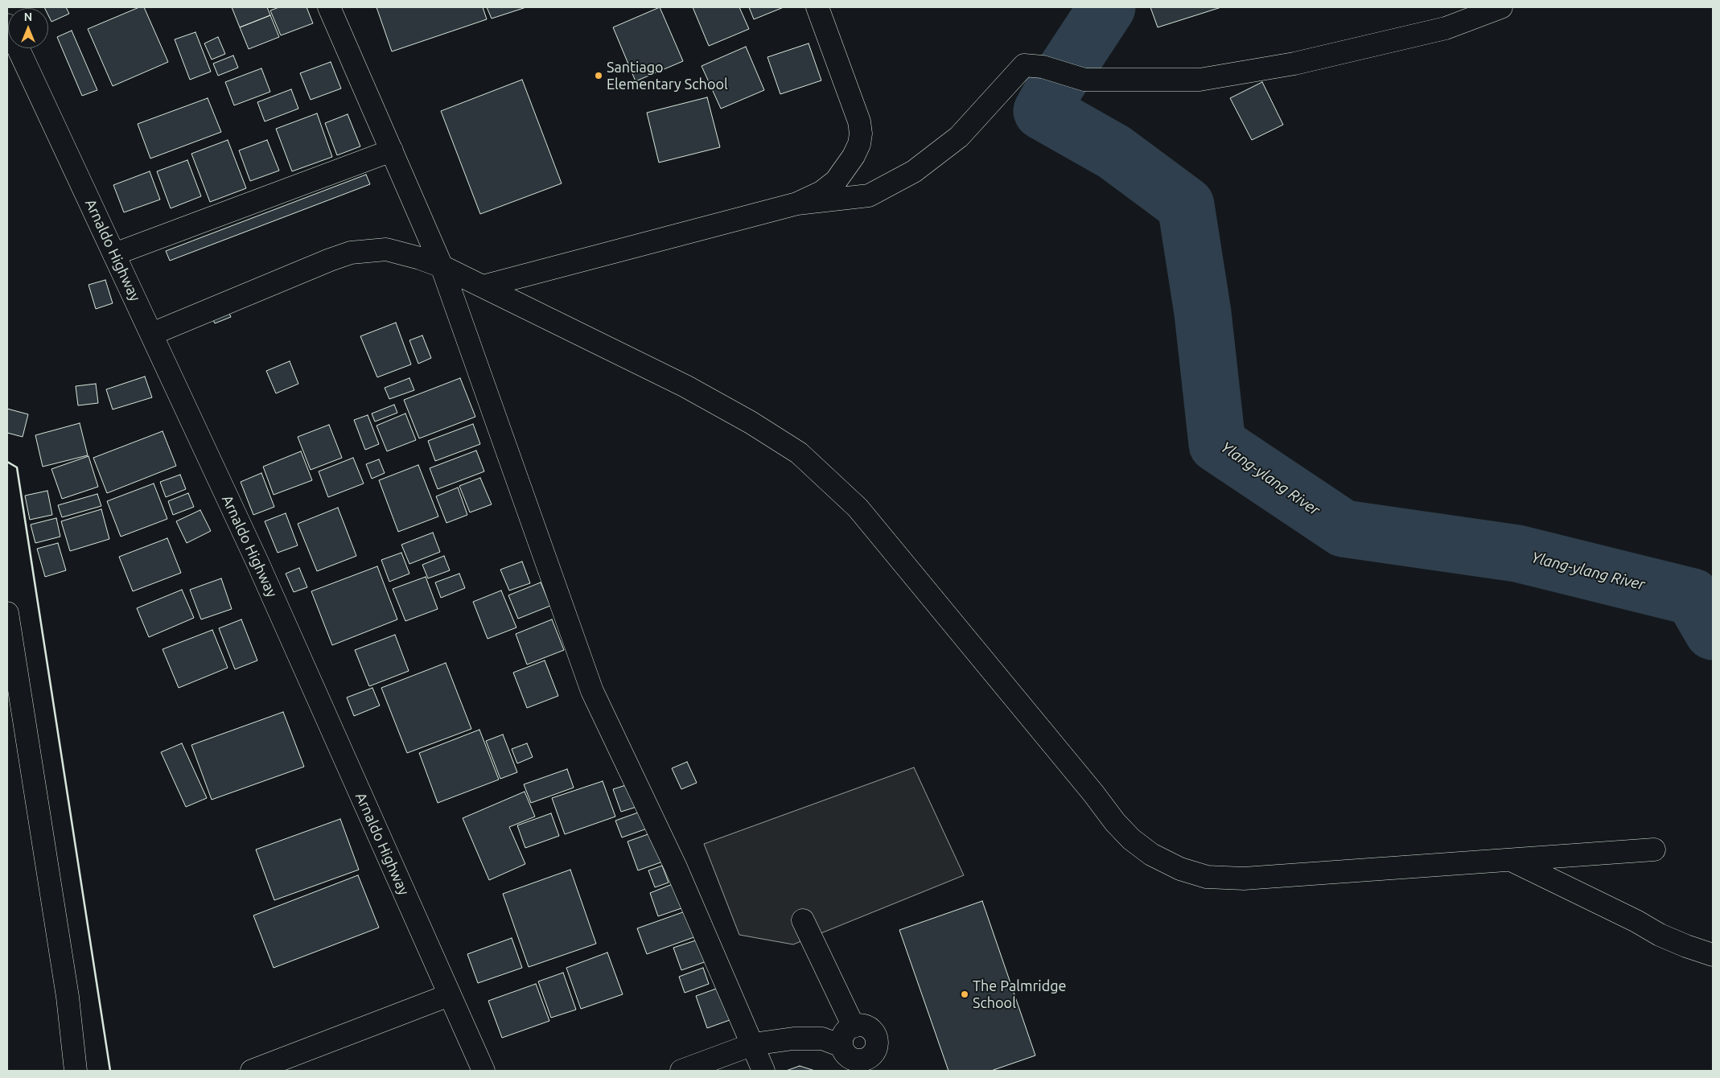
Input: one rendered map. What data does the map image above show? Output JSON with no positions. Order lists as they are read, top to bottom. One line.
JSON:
{"streets":{"street":["Arnaldo Highway"]},"water":["Ylang-ylang River"],"places":["Santiago Elementary School","The Palmridge School"],"north":"top"}
